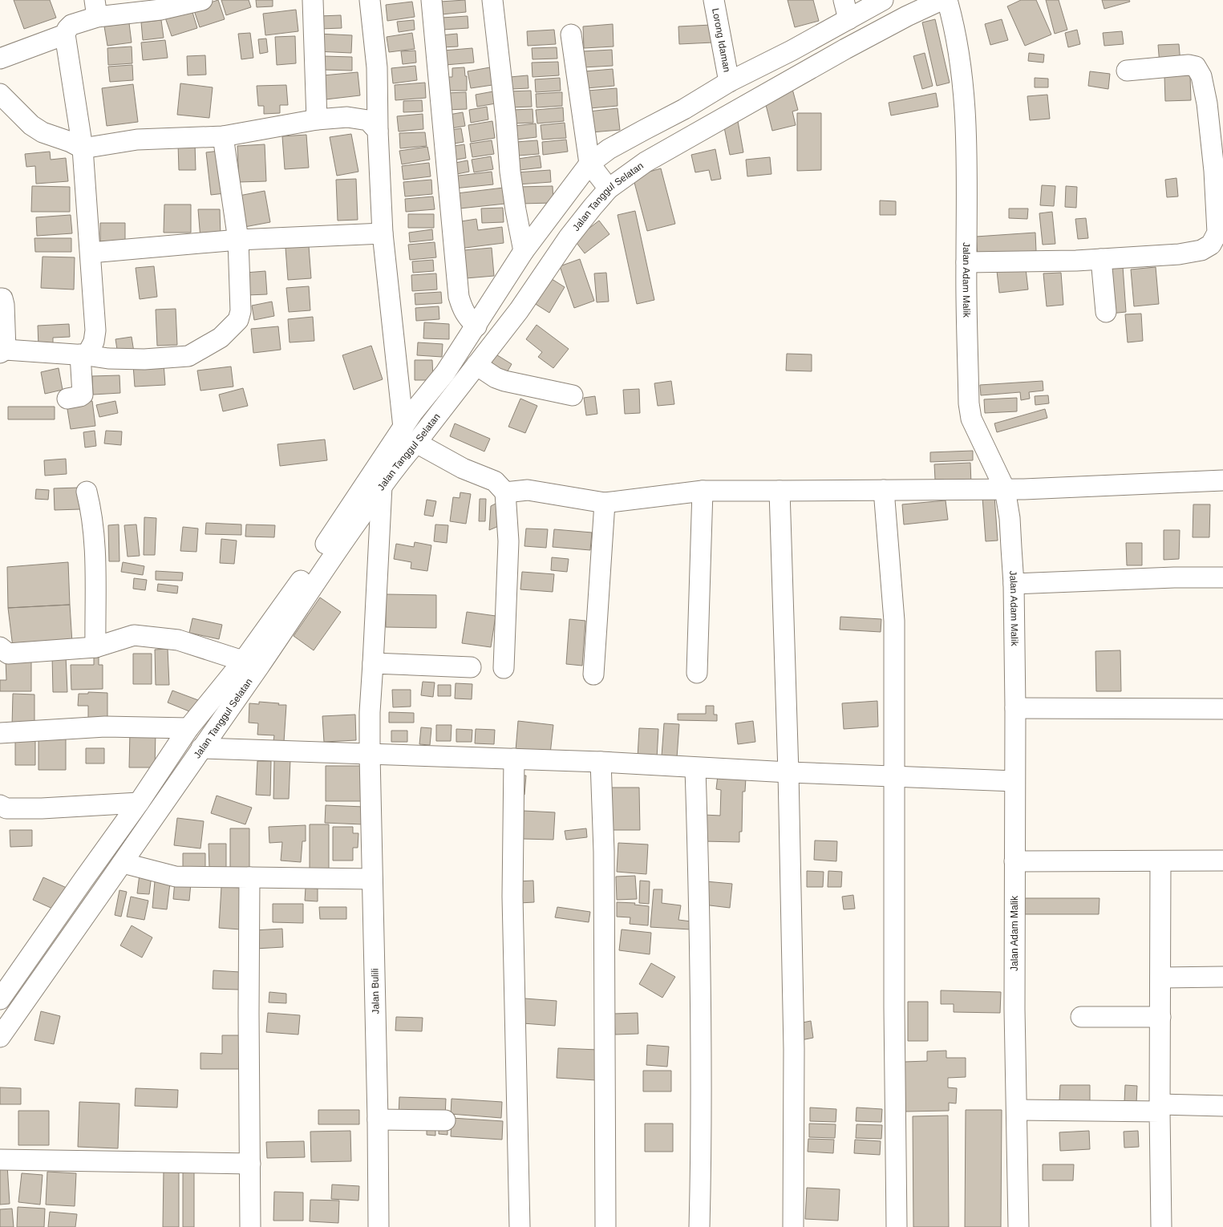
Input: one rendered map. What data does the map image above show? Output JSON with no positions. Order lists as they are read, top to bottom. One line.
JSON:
{"streets":{"street":["Lorong Idaman","Jalan Tanggul Selatan","Jalan Adam Malik","Jalan Bulili"]},"crossings":[["Lorong Idaman","Jalan Tanggul Selatan"],["Jalan Tanggul Selatan","Jalan Bulili"]]}
